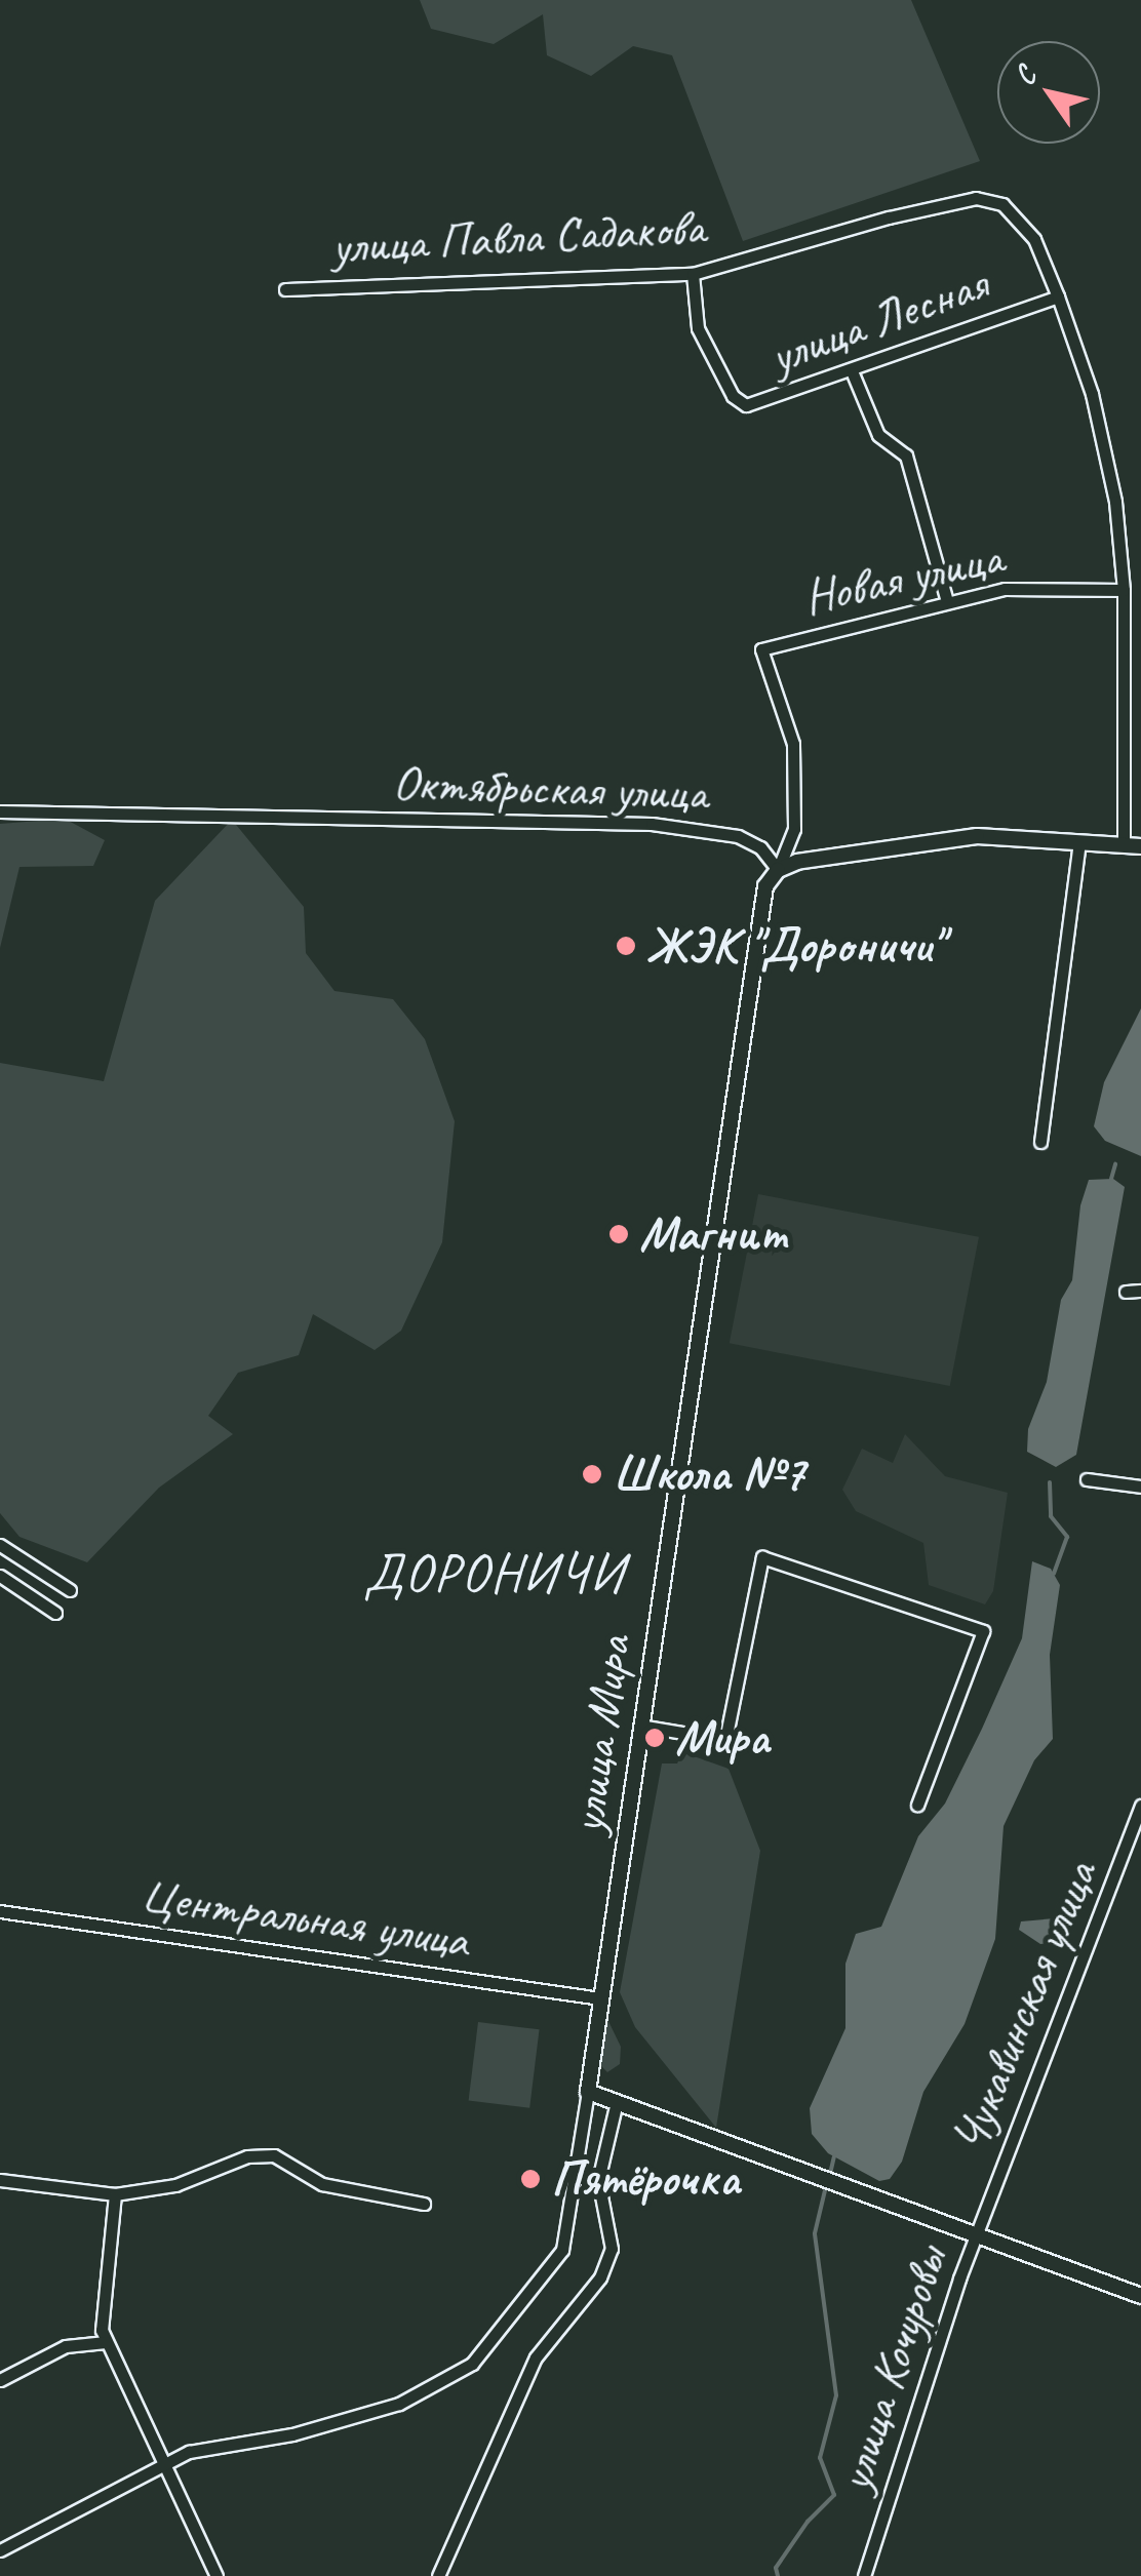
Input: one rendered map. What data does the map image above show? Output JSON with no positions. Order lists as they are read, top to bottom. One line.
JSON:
{"streets":{"street":["улица Павла Садакова","улица Лесная","Новая улица","Октябрьская улица","улица Мира","Центральная улица","Чукавинская улица","улица Кочуровы"]},"crossings":[["улица Павла Садакова","улица Лесная"],["улица Павла Садакова","Новая улица"],["Новая улица","Октябрьская улица"],["Новая улица","улица Мира"],["Октябрьская улица","улица Мира"],["улица Мира","Центральная улица"],["Чукавинская улица","улица Кочуровы"]],"districts":["ДОРОНИЧИ"],"places":["ЖЭК \"Дороничи\"","Магнит","Школа №7","Мира","Пятёрочка"],"north":"top left"}
